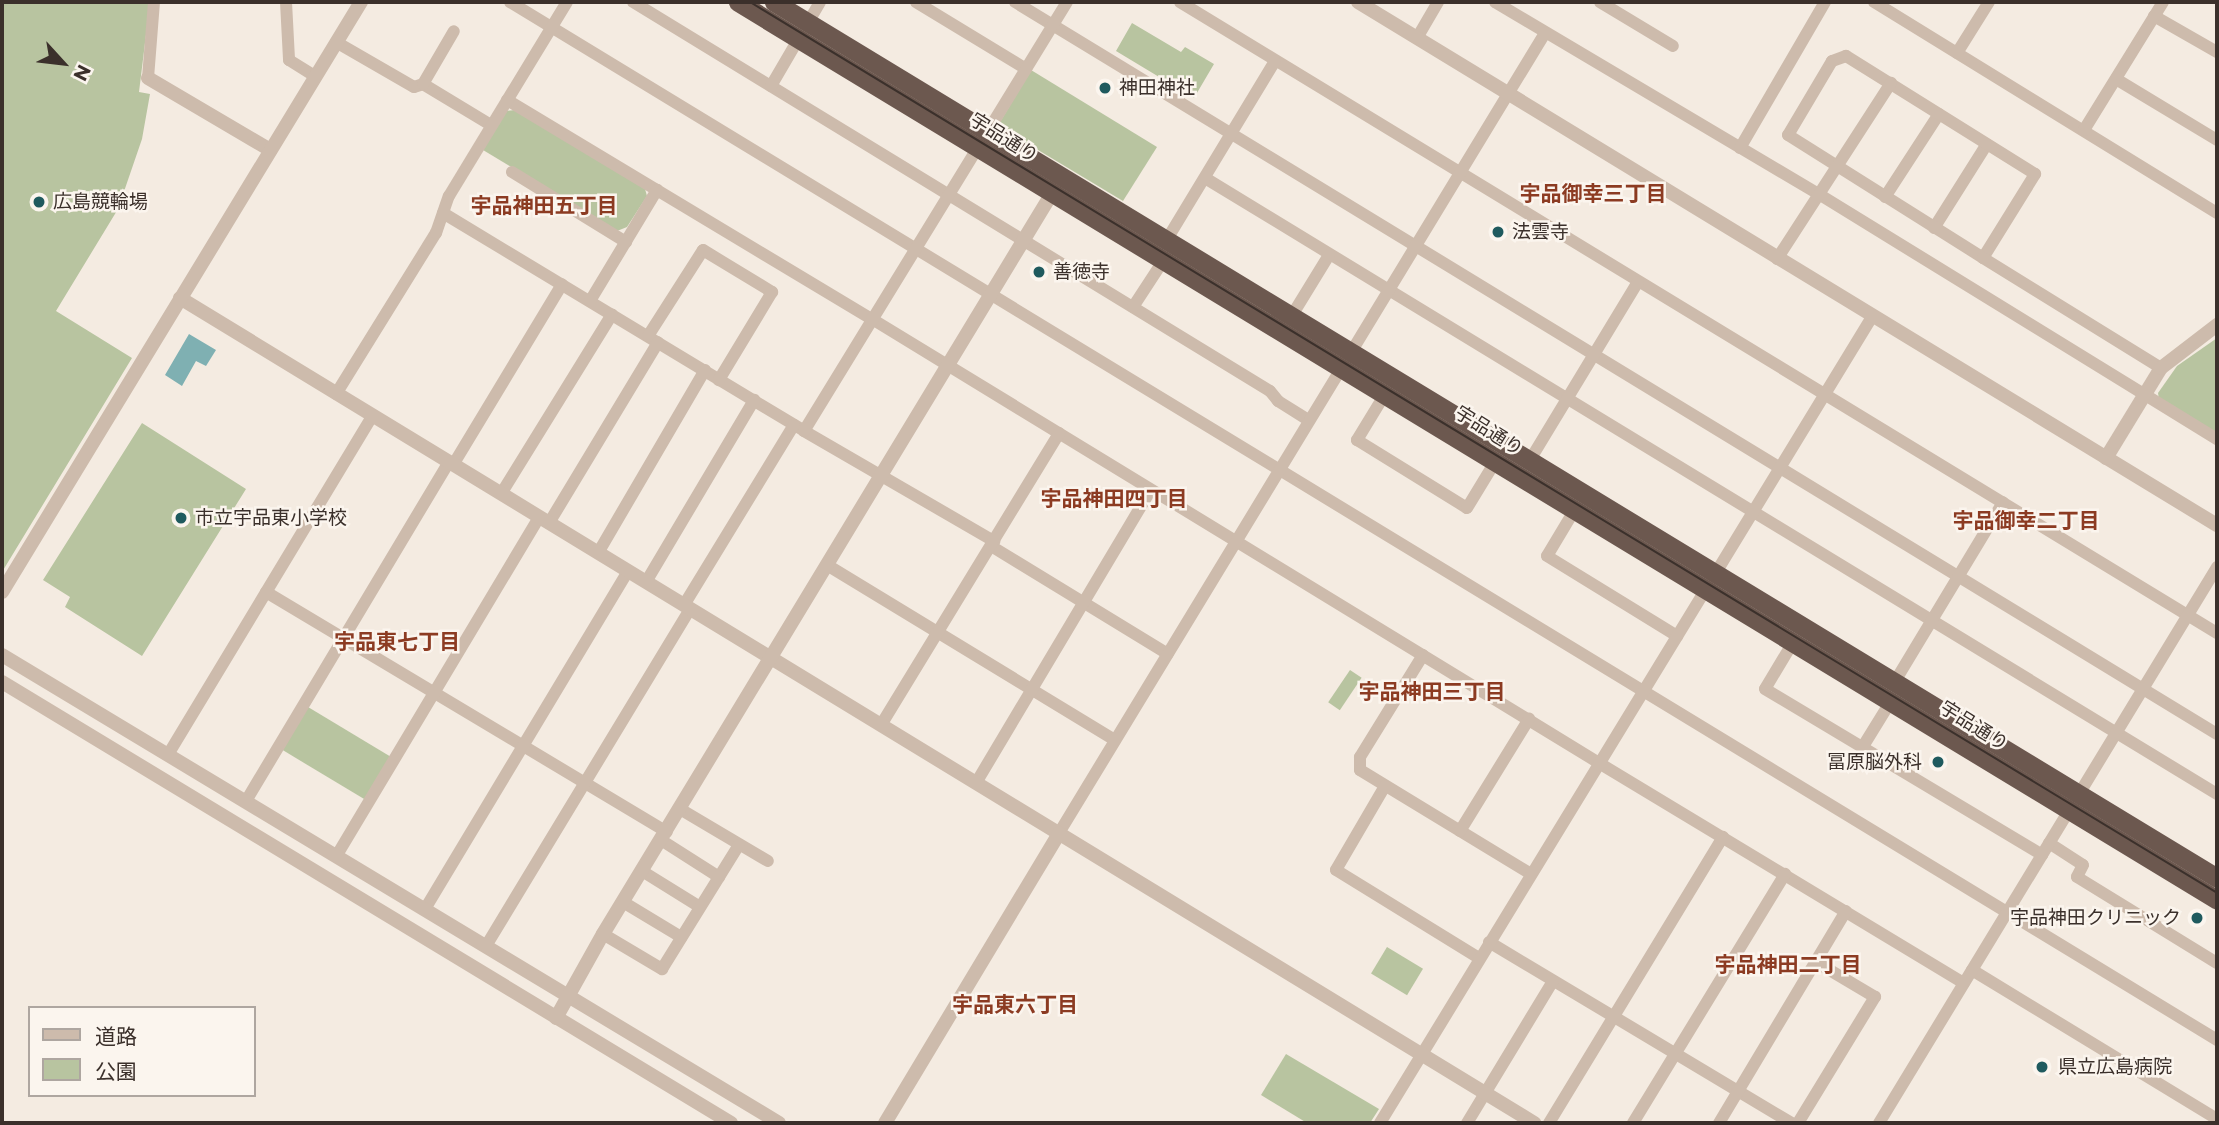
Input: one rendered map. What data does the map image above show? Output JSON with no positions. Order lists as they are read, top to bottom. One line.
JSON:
{"streets":{"highway":["宇品通り"]},"districts":["宇品御幸三丁目","宇品神田五丁目","宇品神田四丁目","宇品御幸二丁目","宇品東七丁目","宇品神田三丁目","宇品神田二丁目","宇品東六丁目"],"places":["神田神社","広島競輪場","法雲寺","善徳寺","市立宇品東小学校","冨原脳外科","宇品神田クリニック","県立広島病院"],"legend":["道路","公園"],"north":"bottom right"}
